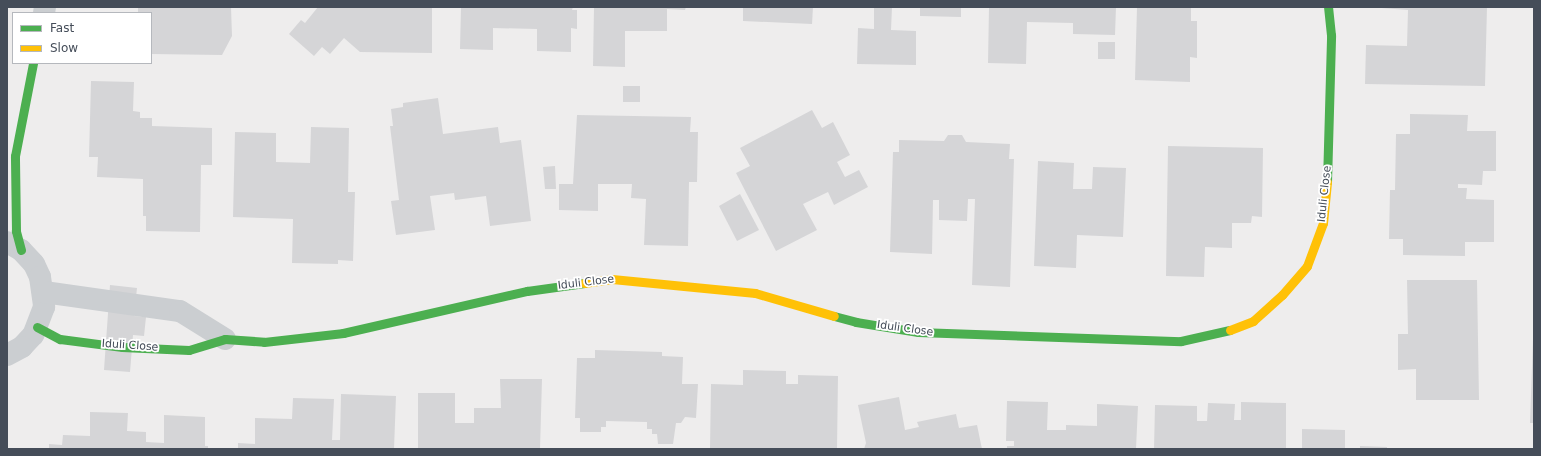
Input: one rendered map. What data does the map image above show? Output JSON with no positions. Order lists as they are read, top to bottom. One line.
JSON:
{"streets":{"street":["Iduli Close"]},"legend":["Fast","Slow"]}
